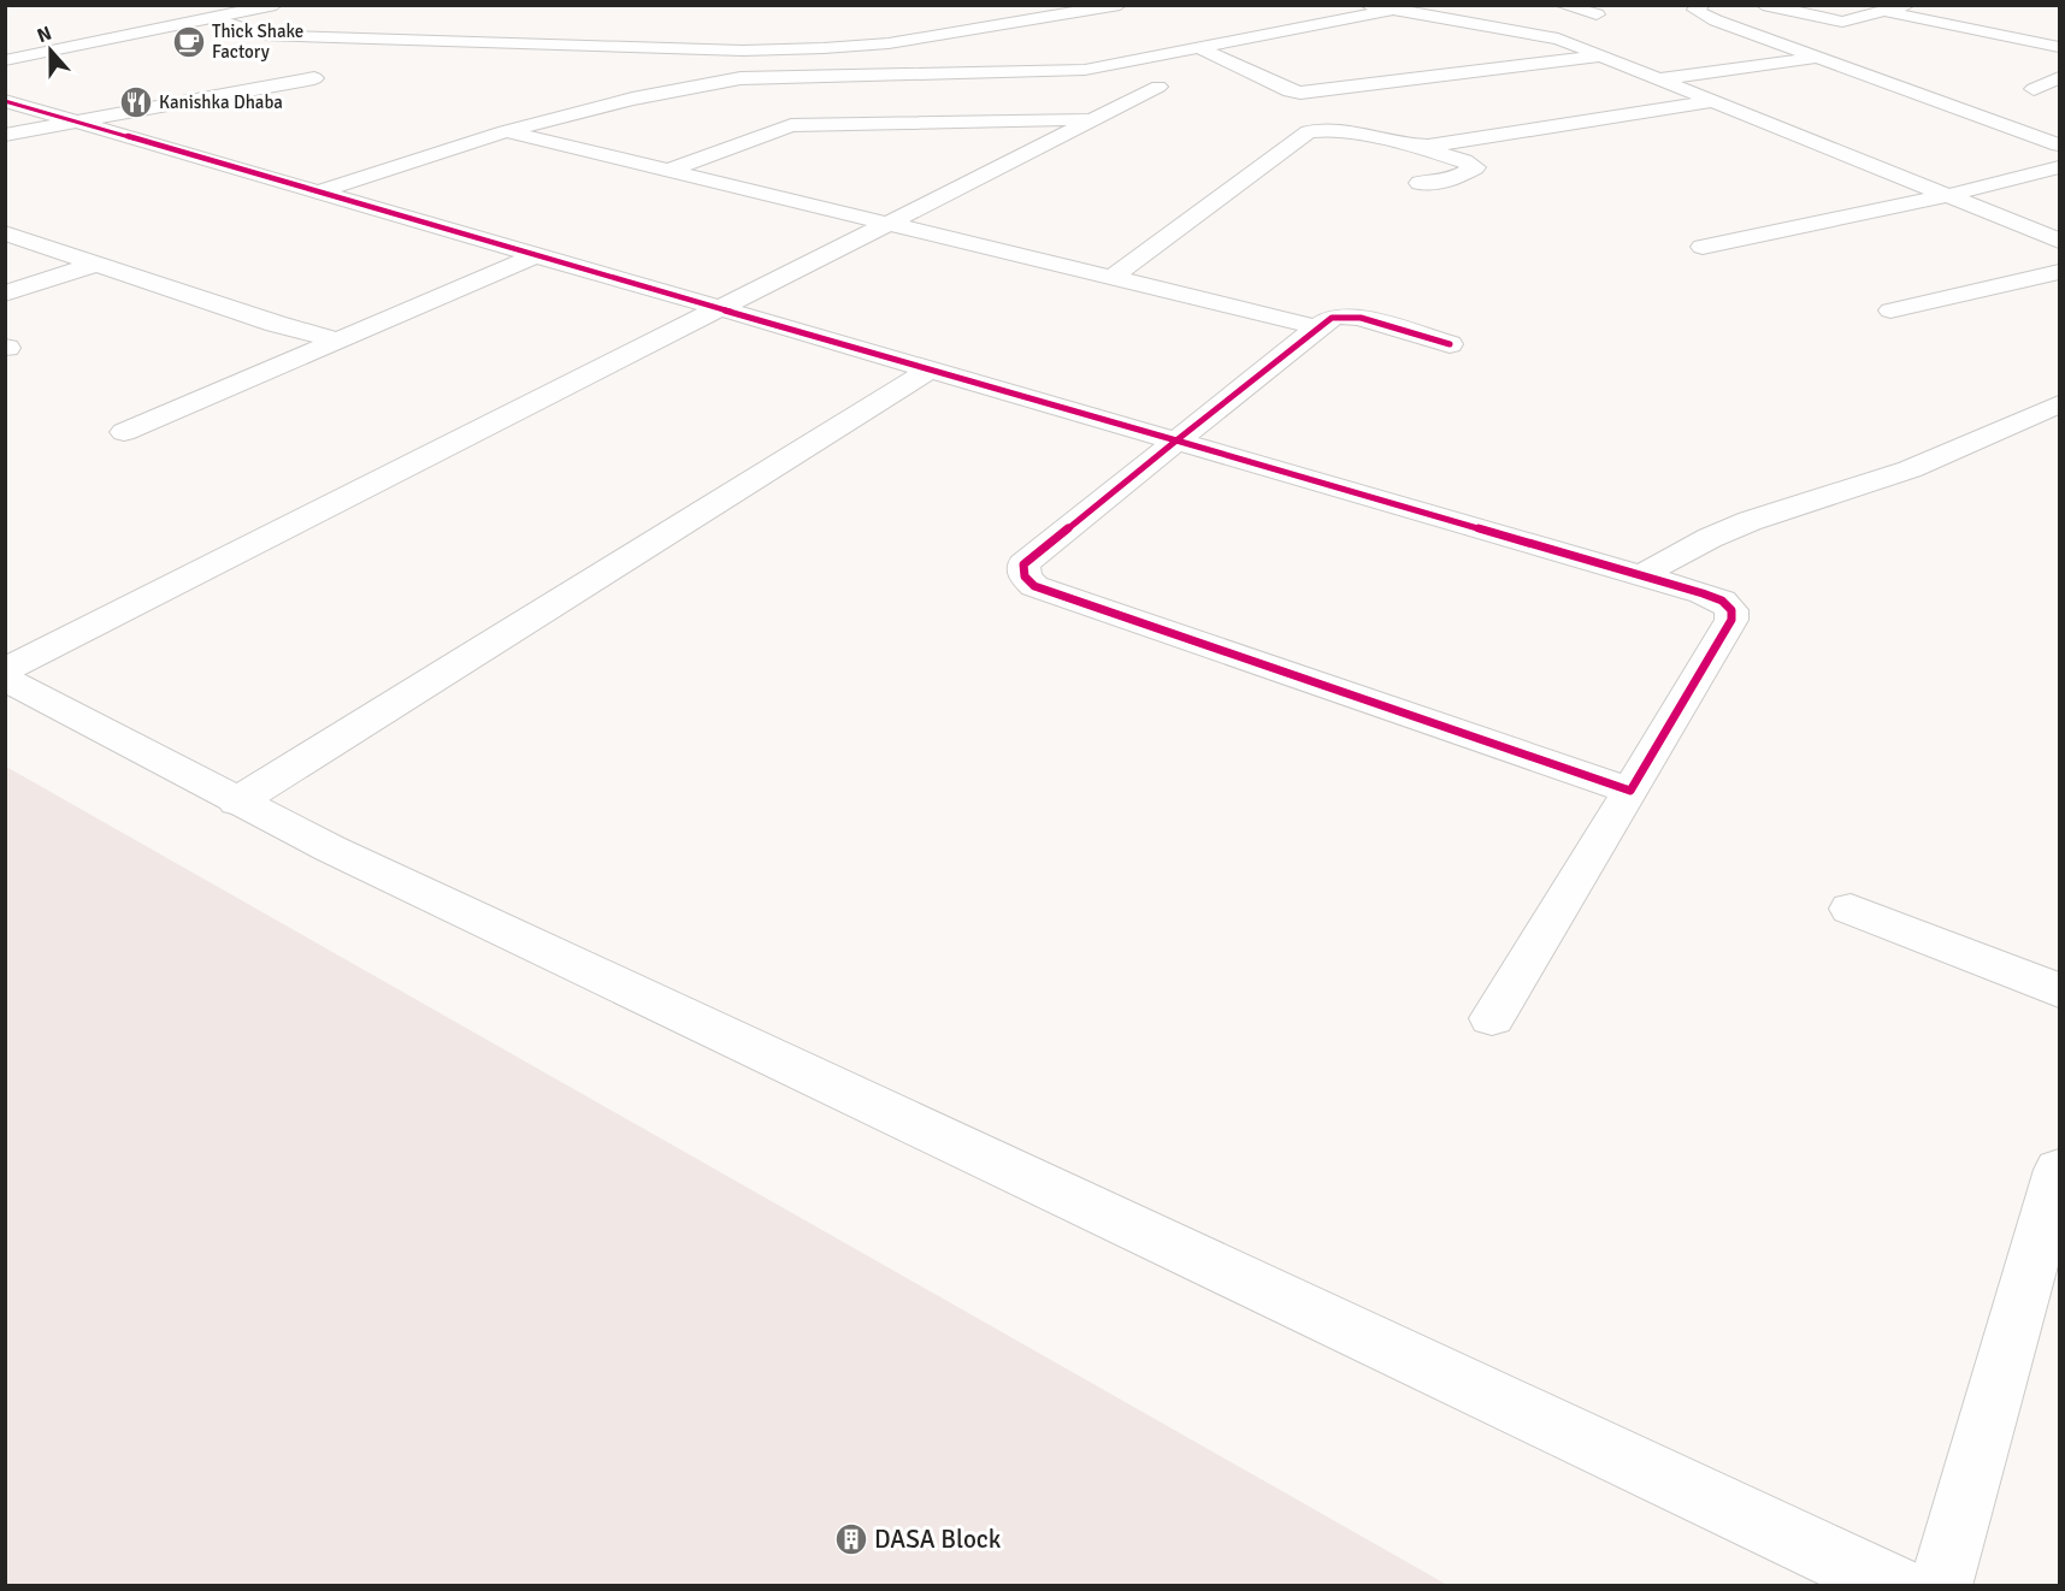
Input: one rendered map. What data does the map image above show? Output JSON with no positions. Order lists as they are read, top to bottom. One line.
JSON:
{"places":{"cafe":["Thick Shake Factory"],"restaurant":["Kanishka Dhaba"],"building":["DASA Block"]},"north":"top"}
